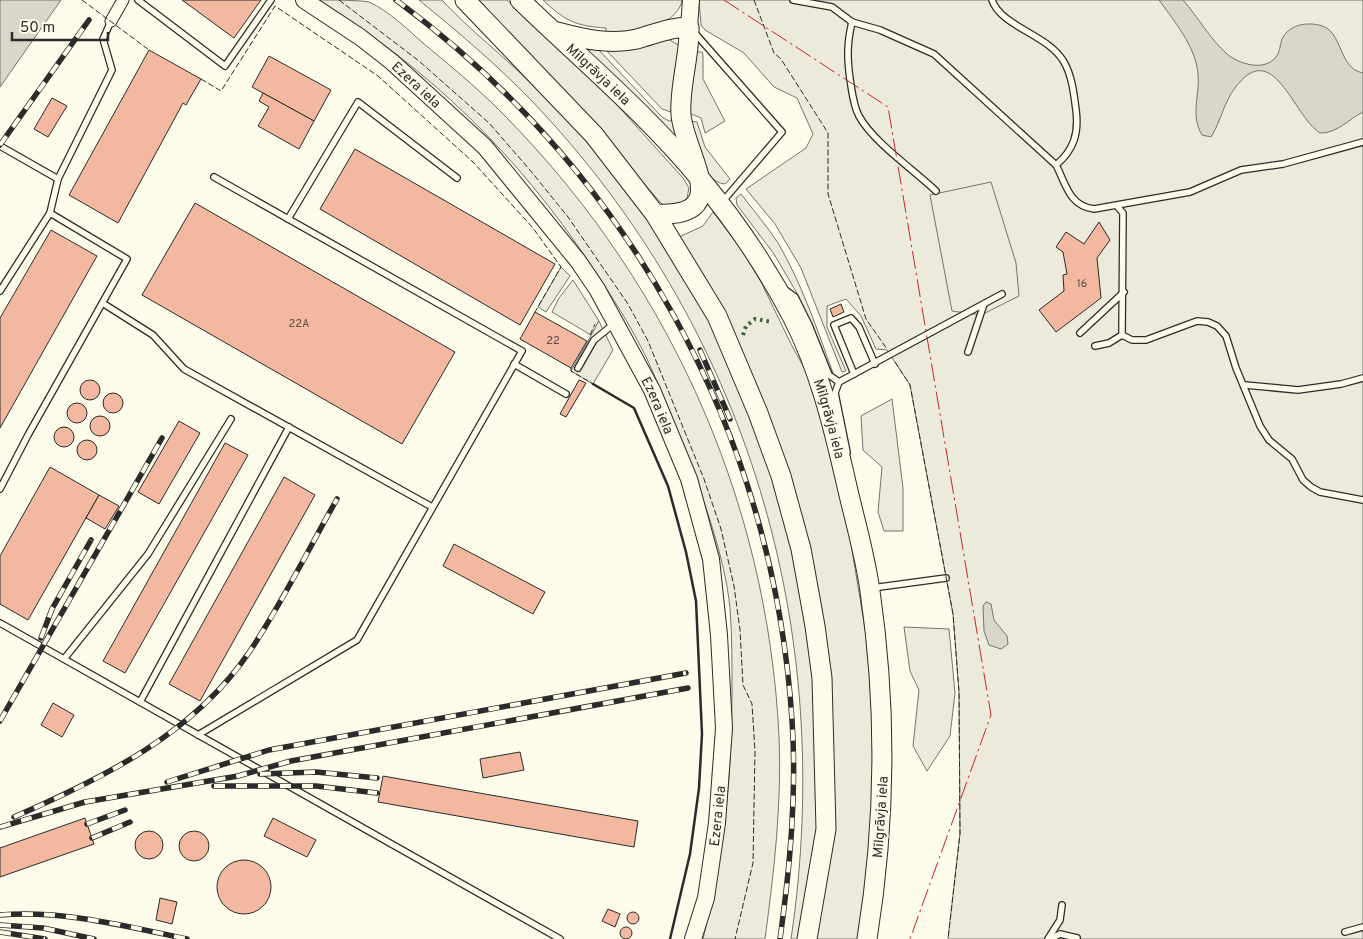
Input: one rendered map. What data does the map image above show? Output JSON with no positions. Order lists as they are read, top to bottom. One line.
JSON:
{"streets":{"main road":["Mīlgrāvja iela"],"street":["Ezera iela"]},"house_numbers":["16","22A","22"],"scale_bar":"50 m"}
